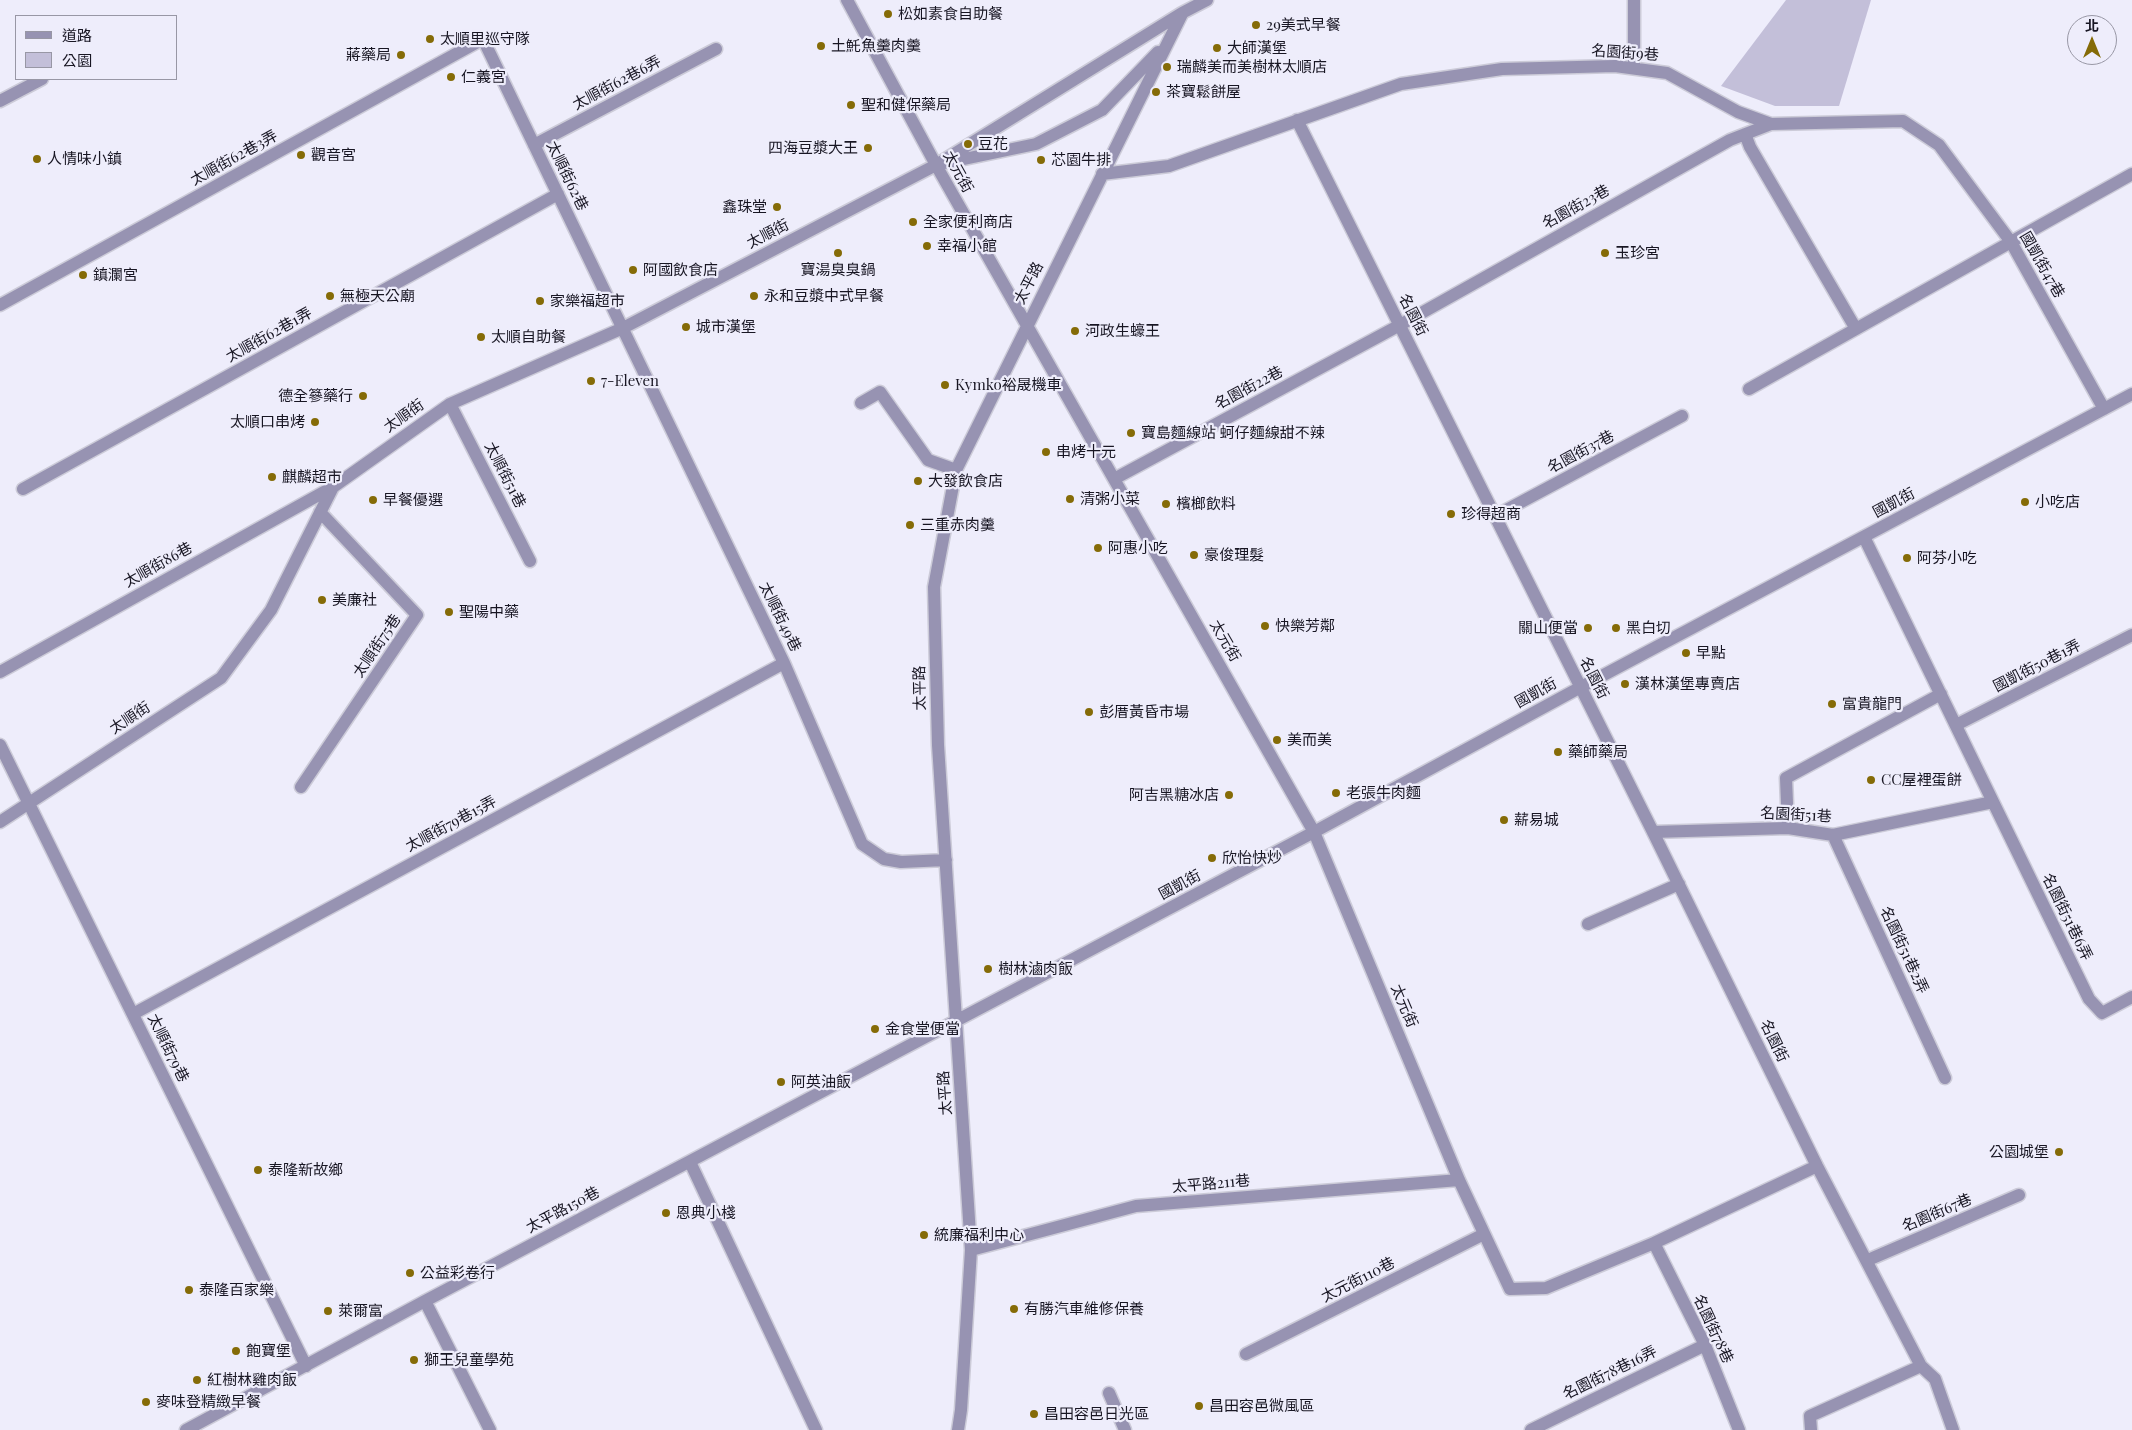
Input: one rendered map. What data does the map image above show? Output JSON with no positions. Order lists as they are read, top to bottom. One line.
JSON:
{"streets":{"street":["名園街9巷","太順街62巷6弄","太順街62巷3弄","太元街","太順街62巷","名園街23巷","太順街","國凱街47巷","太平路","名園街","太順街62巷1弄","名園街22巷","名園街37巷","太順街51巷","國凱街","太順街86巷","太順街49巷","太順街75巷","國凱街50巷1弄","名園街51巷","太順街79巷15弄","名園街51巷6弄","名園街51巷2弄","太順街79巷","太平路211巷","太平路150巷","名園街67巷","太元街110巷","名園街78巷","名園街78巷16弄"]},"crossings":[["名園街9巷","名園街23巷"],["名園街9巷","國凱街47巷"],["名園街9巷","名園街"],["太順街62巷6弄","太順街62巷"],["太順街62巷3弄","太順街62巷"],["太元街","太順街"],["太元街","太平路"],["太元街","名園街22巷"],["太元街","國凱街"],["太元街","太平路211巷"],["太元街","太元街110巷"],["太元街","名園街78巷"],["太順街62巷","太順街"],["太順街62巷","太順街62巷1弄"],["太順街62巷","太順街49巷"],["名園街23巷","名園街"],["名園街23巷","名園街22巷"],["太順街","太順街51巷"],["太順街","太順街86巷"],["太順街","太順街49巷"],["太順街","太順街75巷"],["太順街","太順街79巷"],["國凱街47巷","國凱街"],["太平路","國凱街"],["太平路","太順街49巷"],["太平路","太平路211巷"],["太平路","太平路150巷"],["名園街","名園街22巷"],["名園街","名園街37巷"],["名園街","國凱街"],["名園街","名園街51巷"],["名園街","名園街67巷"],["國凱街","太平路150巷"],["太順街49巷","太順街79巷15弄"],["名園街51巷","名園街51巷6弄"],["名園街51巷","名園街51巷2弄"],["太順街79巷15弄","太順街79巷"],["太順街79巷","太平路150巷"],["名園街78巷","名園街78巷16弄"]],"places":["松如素食自助餐","29美式早餐","太順里巡守隊","土魠魚羹肉羹","大師漢堡","蔣藥局","瑞麟美而美樹林太順店","仁義宮","茶寶鬆餅屋","聖和健保藥局","豆花","四海豆漿大王","觀音宮","人情味小鎮","芯園牛排","鑫珠堂","全家便利商店","幸福小館","寶湯臭臭鍋","玉珍宮","阿國飲食店","鎮瀾宮","無極天公廟","永和豆漿中式早餐","家樂福超市","城市漢堡","河政生蠔王","太順自助餐","7-Eleven","Kymko裕晟機車","德全篸藥行","太順口串烤","寶島麵線站 蚵仔麵線甜不辣","串烤十元","麒麟超市","大發飲食店","清粥小菜","早餐優選","小吃店","檳榔飲料","珍得超商","三重赤肉羹","阿惠小吃","豪俊理髮","阿芬小吃","美廉社","聖陽中藥","快樂芳鄰","關山便當","黑白切","早點","漢林漢堡專賣店","富貴龍門","彭厝黃昏市場","美而美","藥師藥局","CC屋裡蛋餅","老張牛肉麵","阿吉黑糖冰店","薪易城","欣怡快炒","樹林滷肉飯","金食堂便當","阿英油飯","公園城堡","泰隆新故鄉","恩典小棧","統廉福利中心","公益彩卷行","泰隆百家樂","有勝汽車維修保養","萊爾富","飽寶堡","獅王兒童學苑","紅樹林雞肉飯","麥味登精緻早餐","昌田容邑微風區","昌田容邑日光區"],"legend":["道路","公園"],"north":"top"}
